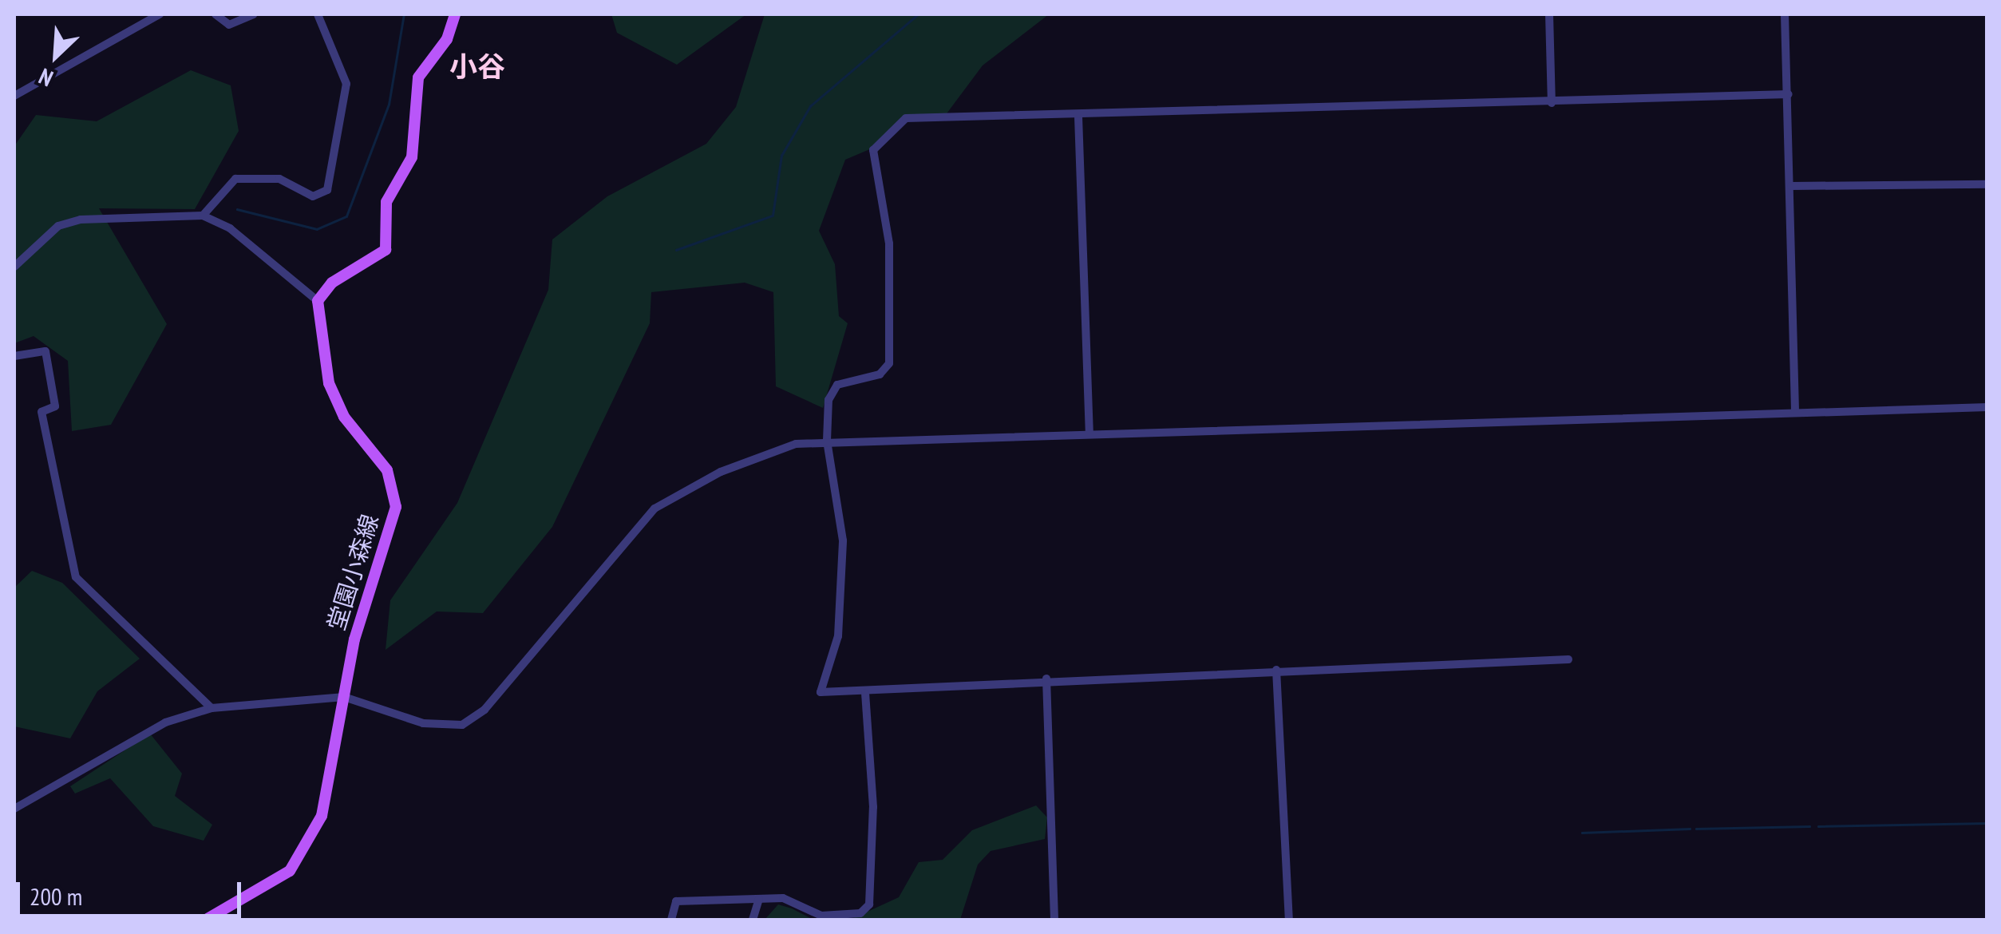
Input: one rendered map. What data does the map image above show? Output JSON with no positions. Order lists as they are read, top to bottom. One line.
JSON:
{"streets":{"main road":["堂園小森線"]},"districts":["小谷"],"scale_bar":"200 m","north":"bottom left"}
